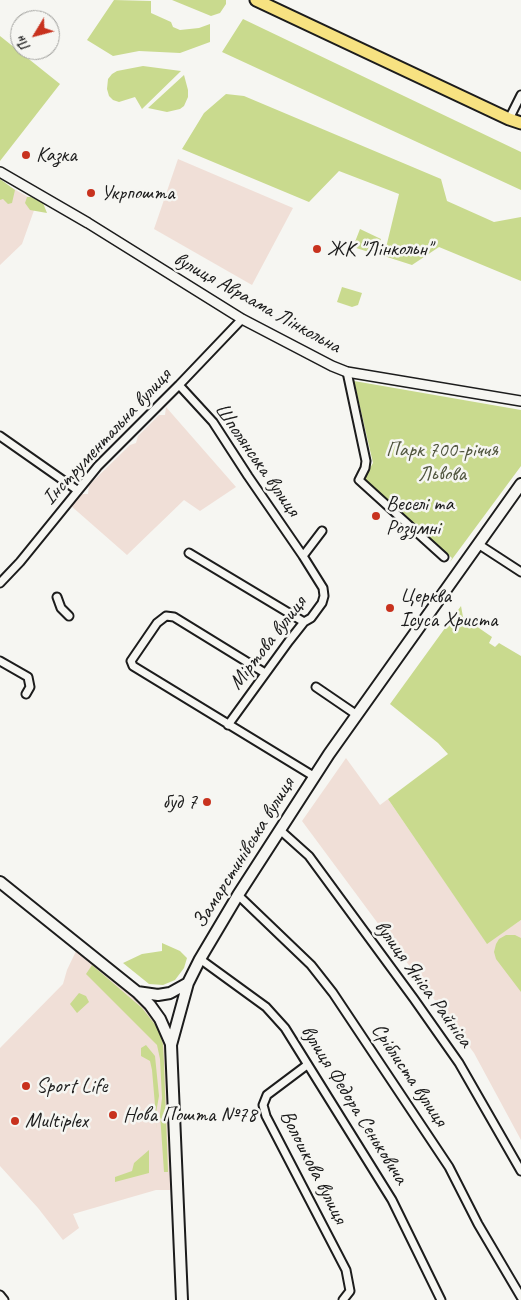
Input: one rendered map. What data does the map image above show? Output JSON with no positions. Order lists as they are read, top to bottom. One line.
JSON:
{"streets":{"main road":["Замарстинівська вулиця"],"street":["вулиця Авраама Лінкольна","Інструментальна вулиця","Шполянська вулиця","Міртова вулиця","вулиця Яніса Райніса","Сріблиста вулиця","вулиця Федора Сеньковича","Волошкова вулиця"]},"crossings":[["вулиця Авраама Лінкольна","Інструментальна вулиця"],["Інструментальна вулиця","Шполянська вулиця"],["Шполянська вулиця","Міртова вулиця"],["Замарстинівська вулиця","вулиця Яніса Райніса"],["Замарстинівська вулиця","Сріблиста вулиця"],["Замарстинівська вулиця","вулиця Федора Сеньковича"],["вулиця Федора Сеньковича","Волошкова вулиця"]],"parks":["Парк 700-річчя Львова"],"places":["Казка","Укрпошта","ЖК \"Лінкольн\"","Веселі та Розумні","Церква Ісуса Христа","буд 7","Sport Life","Нова Пошта №78","Multiplex"],"north":"bottom left"}
